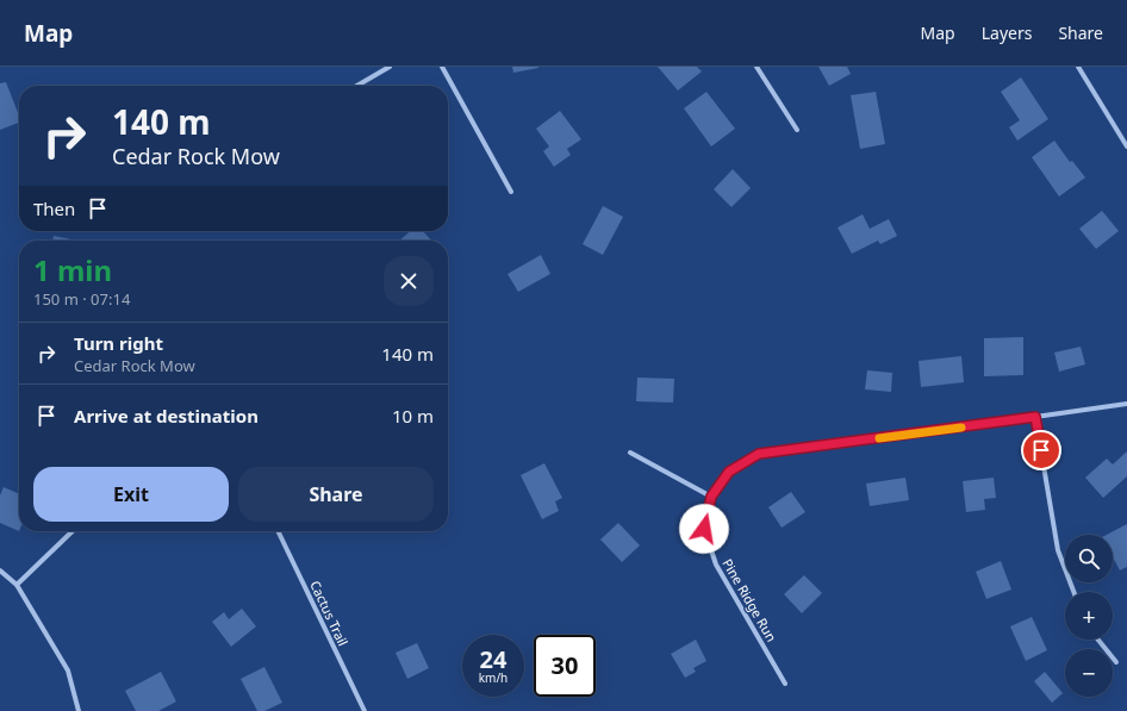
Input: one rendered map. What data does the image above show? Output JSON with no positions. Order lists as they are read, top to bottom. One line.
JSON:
{"streets":{"street":["Pine Ridge Run","Cactus Trail"]},"page":{"header":"Map","nav":["Map","Layers","Share"],"turn":["140 m","Cedar Rock Mow"],"then":"Then","heading":["1 min","150 m · 07:14"],"list":[{"name":"Turn right","note":"Cedar Rock Mow","value":"140 m"},{"name":"Arrive at destination","value":"10 m"}],"buttons":["Exit","Share"],"map_buttons":["+","−"],"speed":"24 km/h","limit":"30"}}
